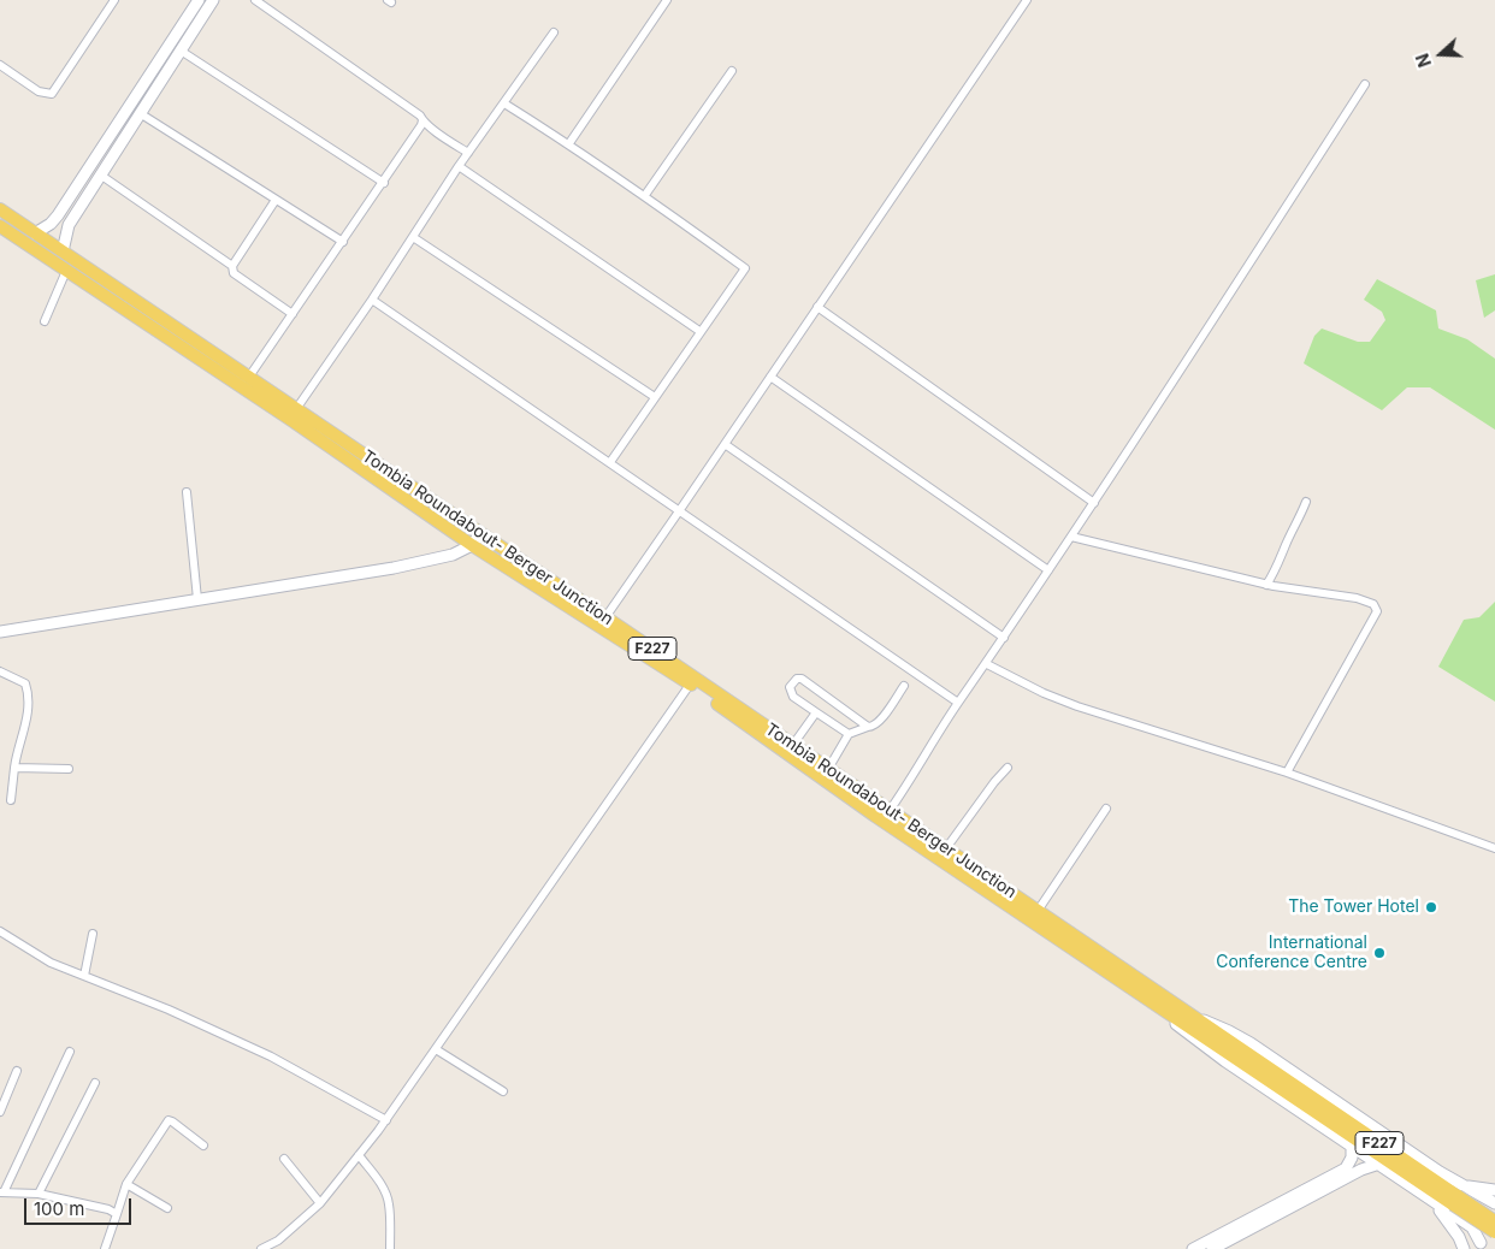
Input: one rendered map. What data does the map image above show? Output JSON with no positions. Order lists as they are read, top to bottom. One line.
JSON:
{"streets":{"main road":["Tombia Roundabout- Berger Junction","F227"]},"crossings":[["Tombia Roundabout- Berger Junction","F227"]],"places":["The Tower Hotel","International Conference Centre"],"scale_bar":"100 m","north":"left"}
